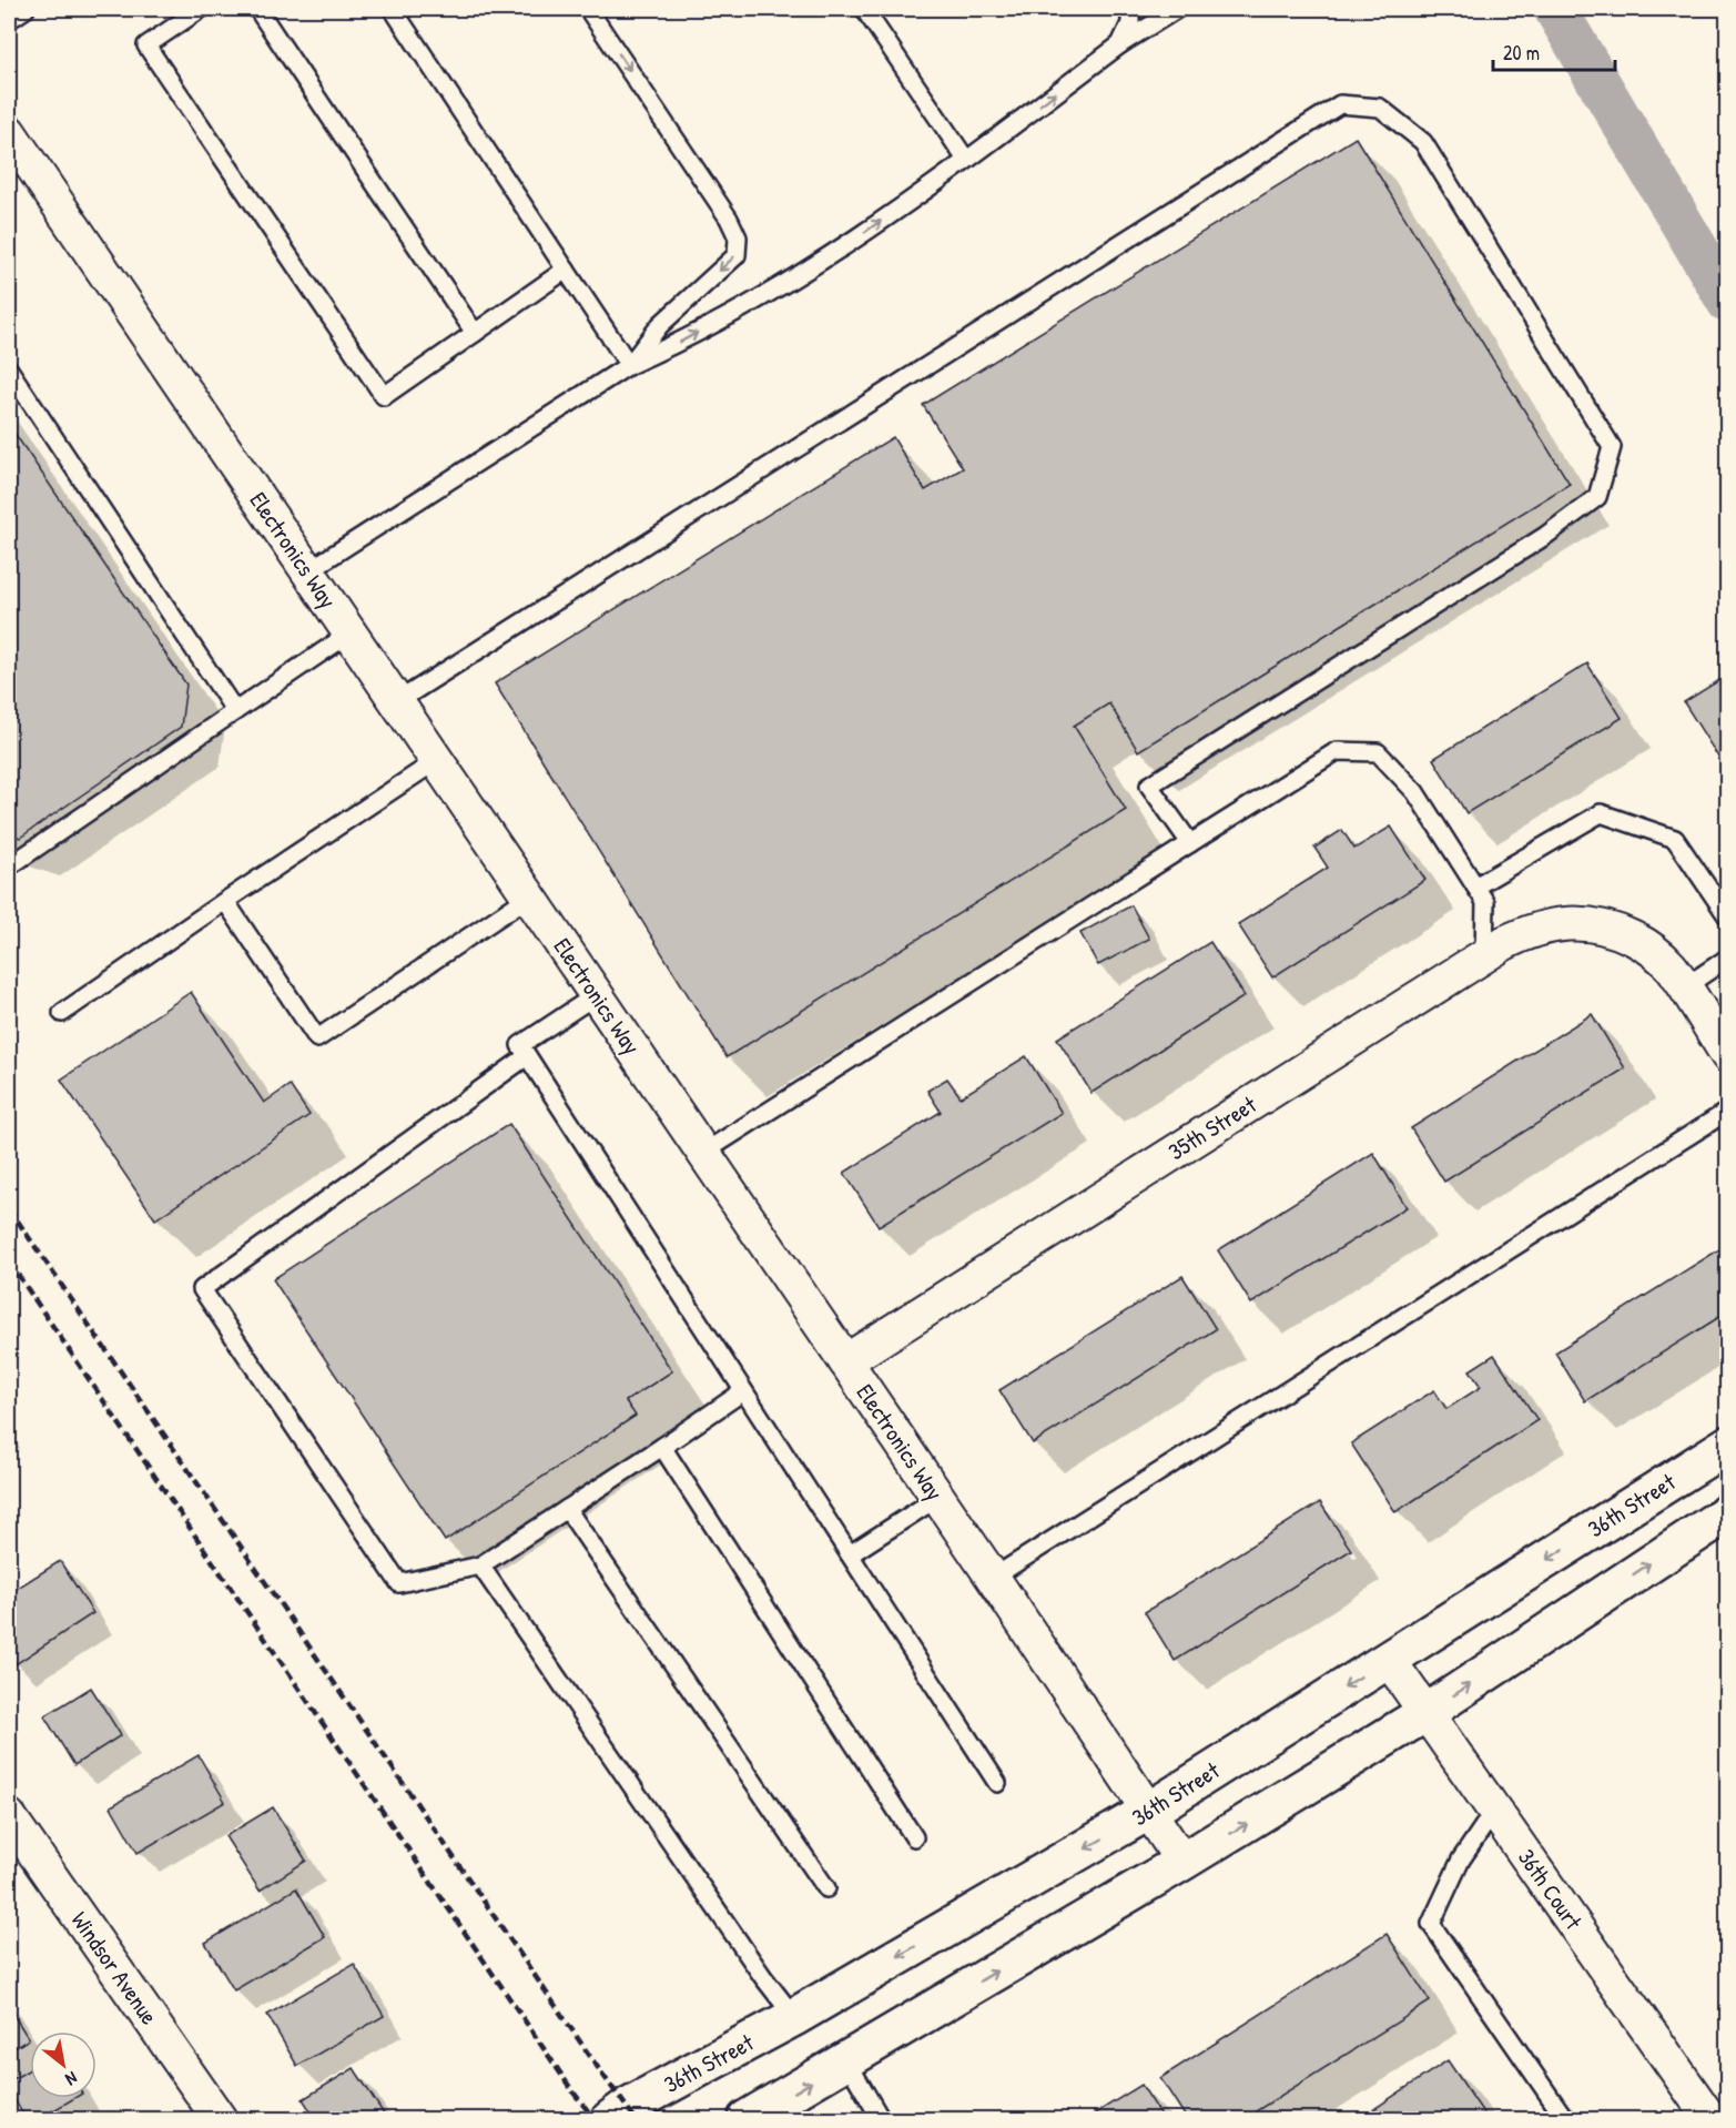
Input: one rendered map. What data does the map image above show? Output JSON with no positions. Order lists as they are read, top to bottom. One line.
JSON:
{"streets":{"street":["Electronics Way","35th Street","36th Street","36th Court","Windsor Avenue"]},"crossings":[["Electronics Way","35th Street"],["Electronics Way","36th Street"],["36th Street","36th Court"]],"scale_bar":"20 m","north":"bottom right"}
